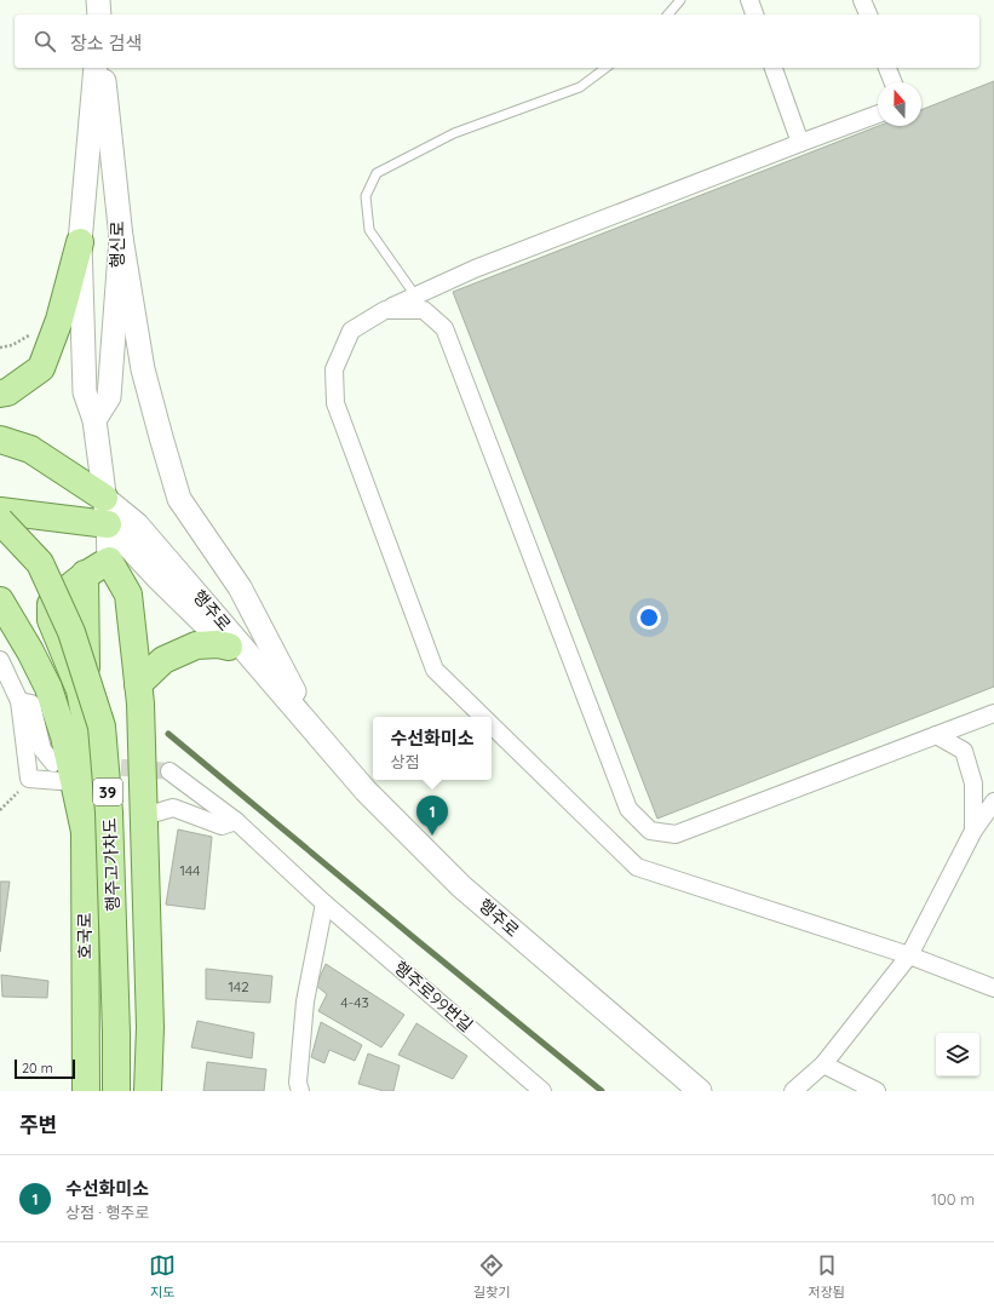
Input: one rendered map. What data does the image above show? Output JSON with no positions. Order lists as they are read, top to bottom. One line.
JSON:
{"streets":{"main road":["행신로","행주로","39","행주고가차도","호국로"],"street":["행주로99번길"]},"house_numbers":["144","142","4-43"],"scale_bar":"20 m","north":"top","page":{"search":"장소 검색","popup":["수선화미소","상점"],"pins":"1","scale":"20 m","heading":"주변","list":[{"mark":"1","name":"수선화미소","note":"상점 · 행주로","value":"100 m"}],"nav":["지도","길찾기","저장됨"]}}
